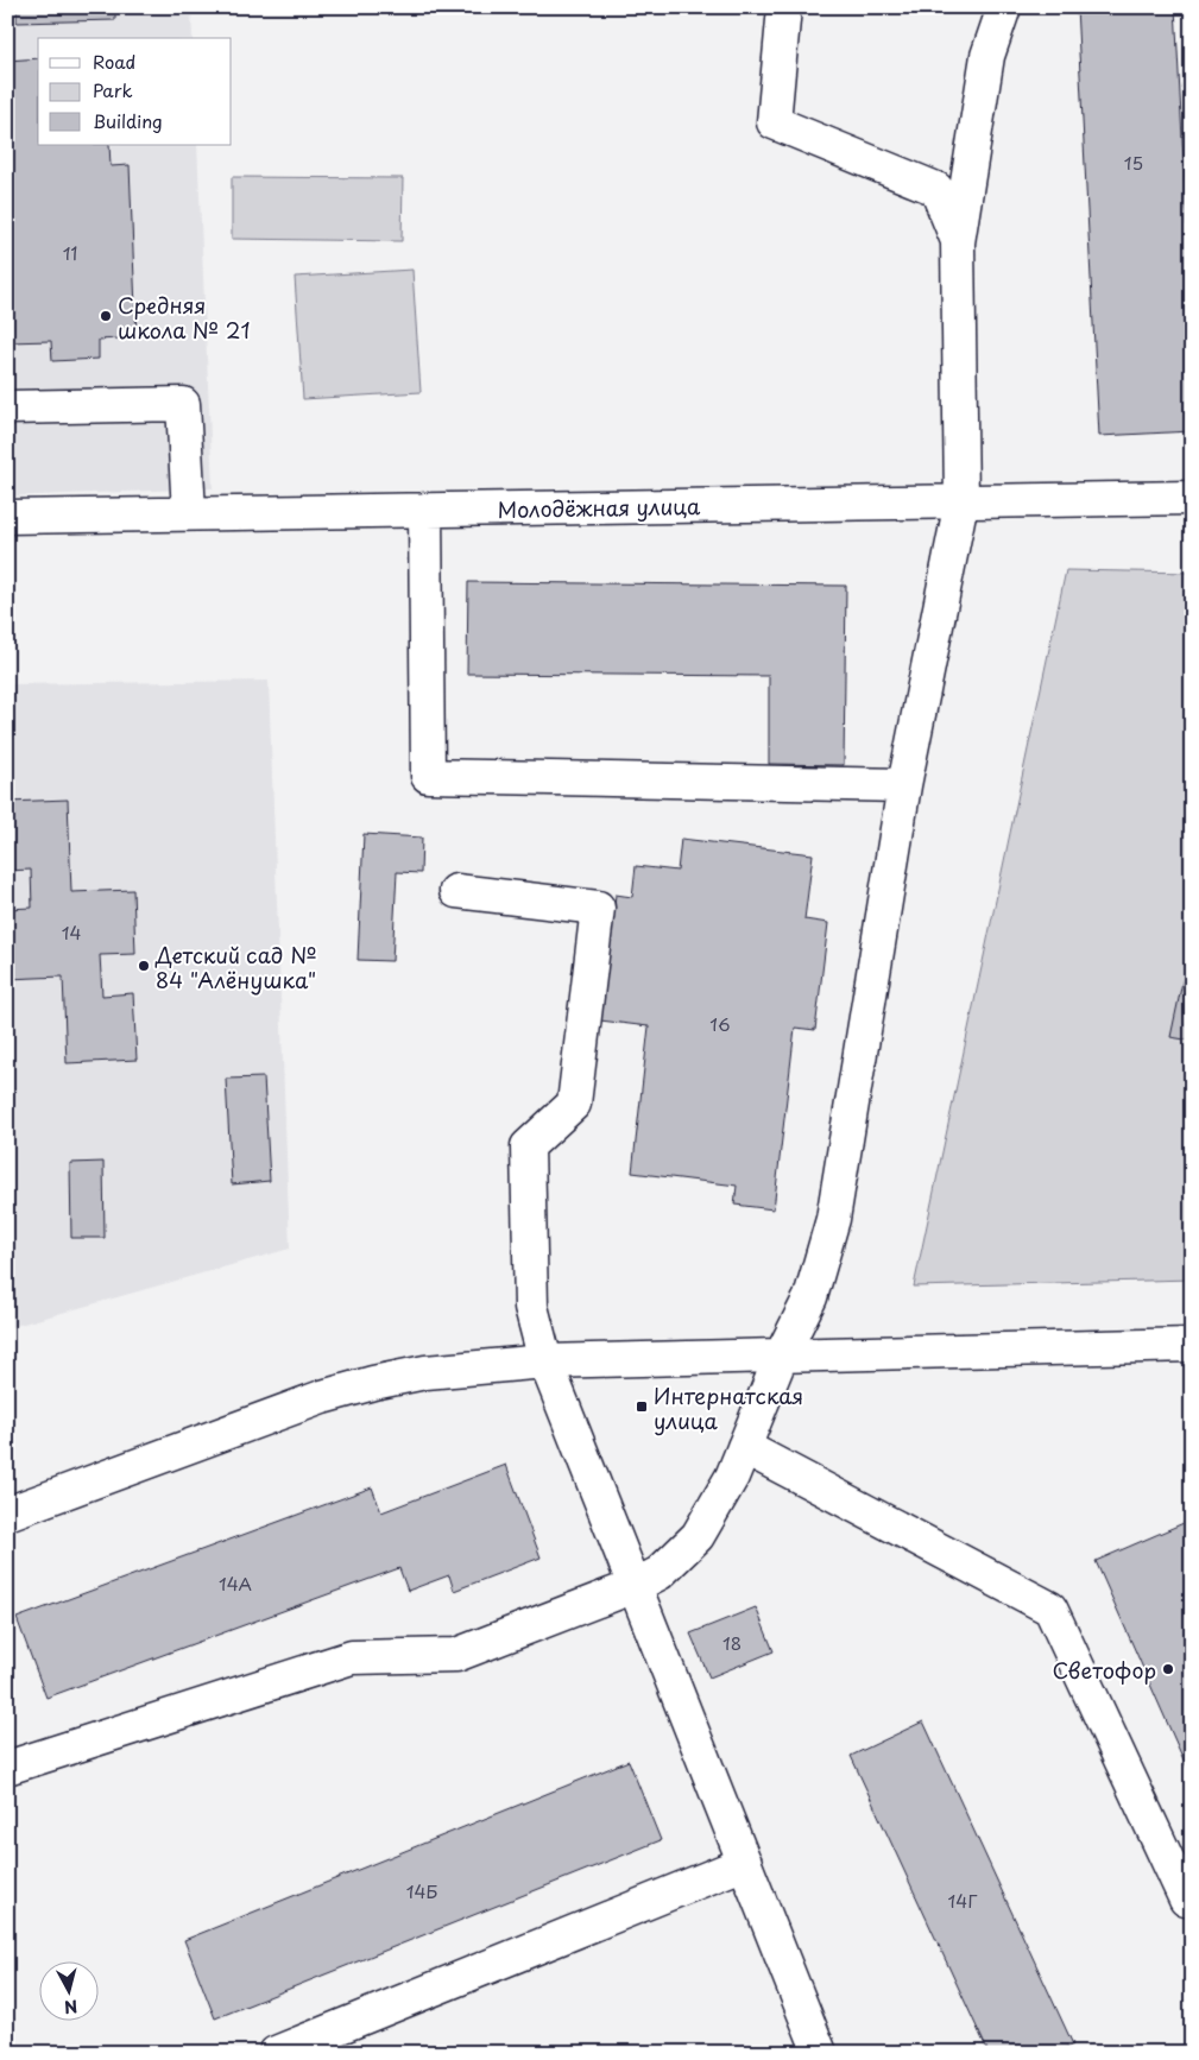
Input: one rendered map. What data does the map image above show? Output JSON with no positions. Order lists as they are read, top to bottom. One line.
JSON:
{"streets":{"street":["Молодёжная улица"]},"places":{"other":["Средняя школа № 21","Детский сад № 84 \"Алёнушка\"","Светофор"],"transit":["Интернатская улица"]},"house_numbers":["15","11","14","16","14А","18","14Б","14Г"],"legend":["Road","Park","Building"],"north":"bottom"}
